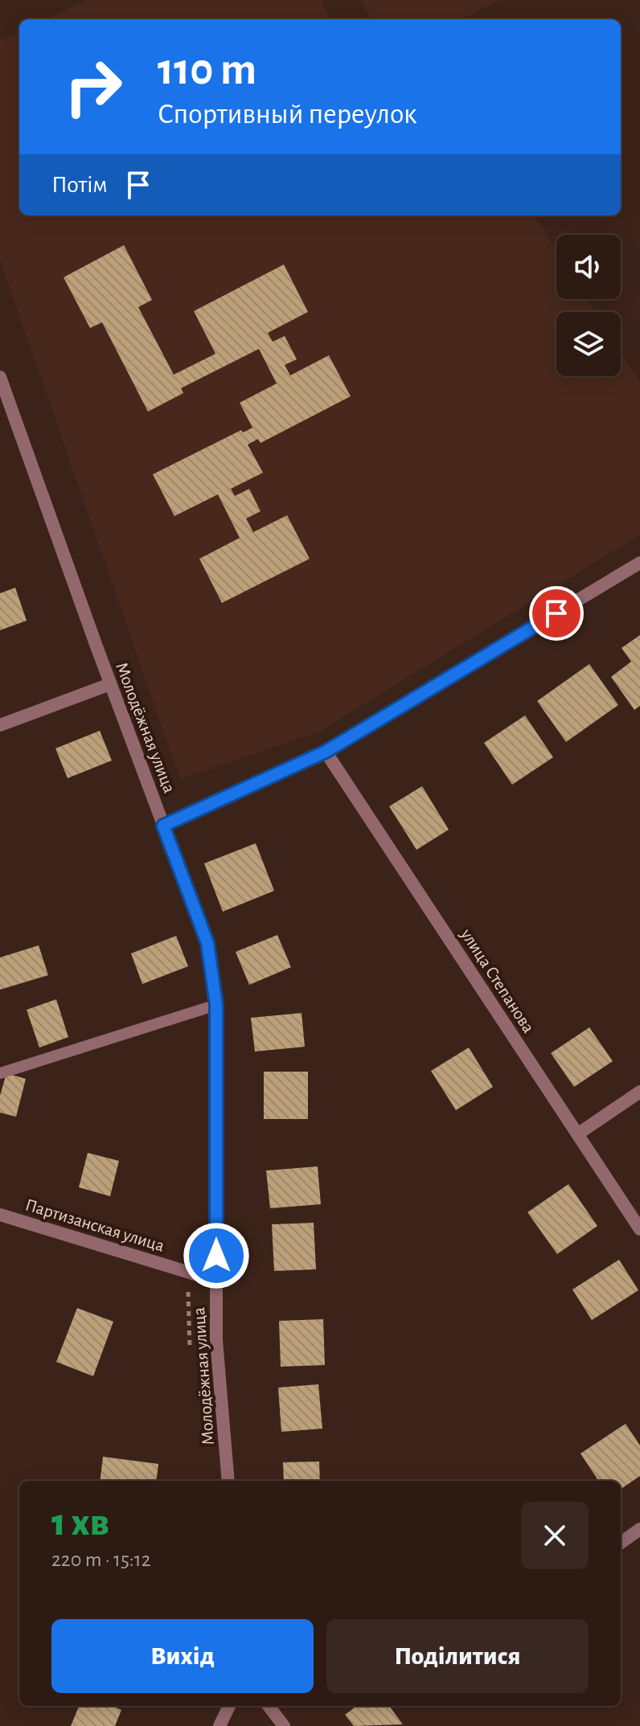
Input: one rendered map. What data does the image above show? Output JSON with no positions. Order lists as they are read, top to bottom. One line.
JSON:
{"streets":{"street":["Молодёжная улица","улица Степанова","Партизанская улица"]},"crossings":[["Молодёжная улица","Партизанская улица"]],"page":{"turn":["110 m","Спортивный переулок"],"then":"Потім","heading":["1 хв","220 m · 15:12"],"buttons":["Вихід","Поділитися"]}}
